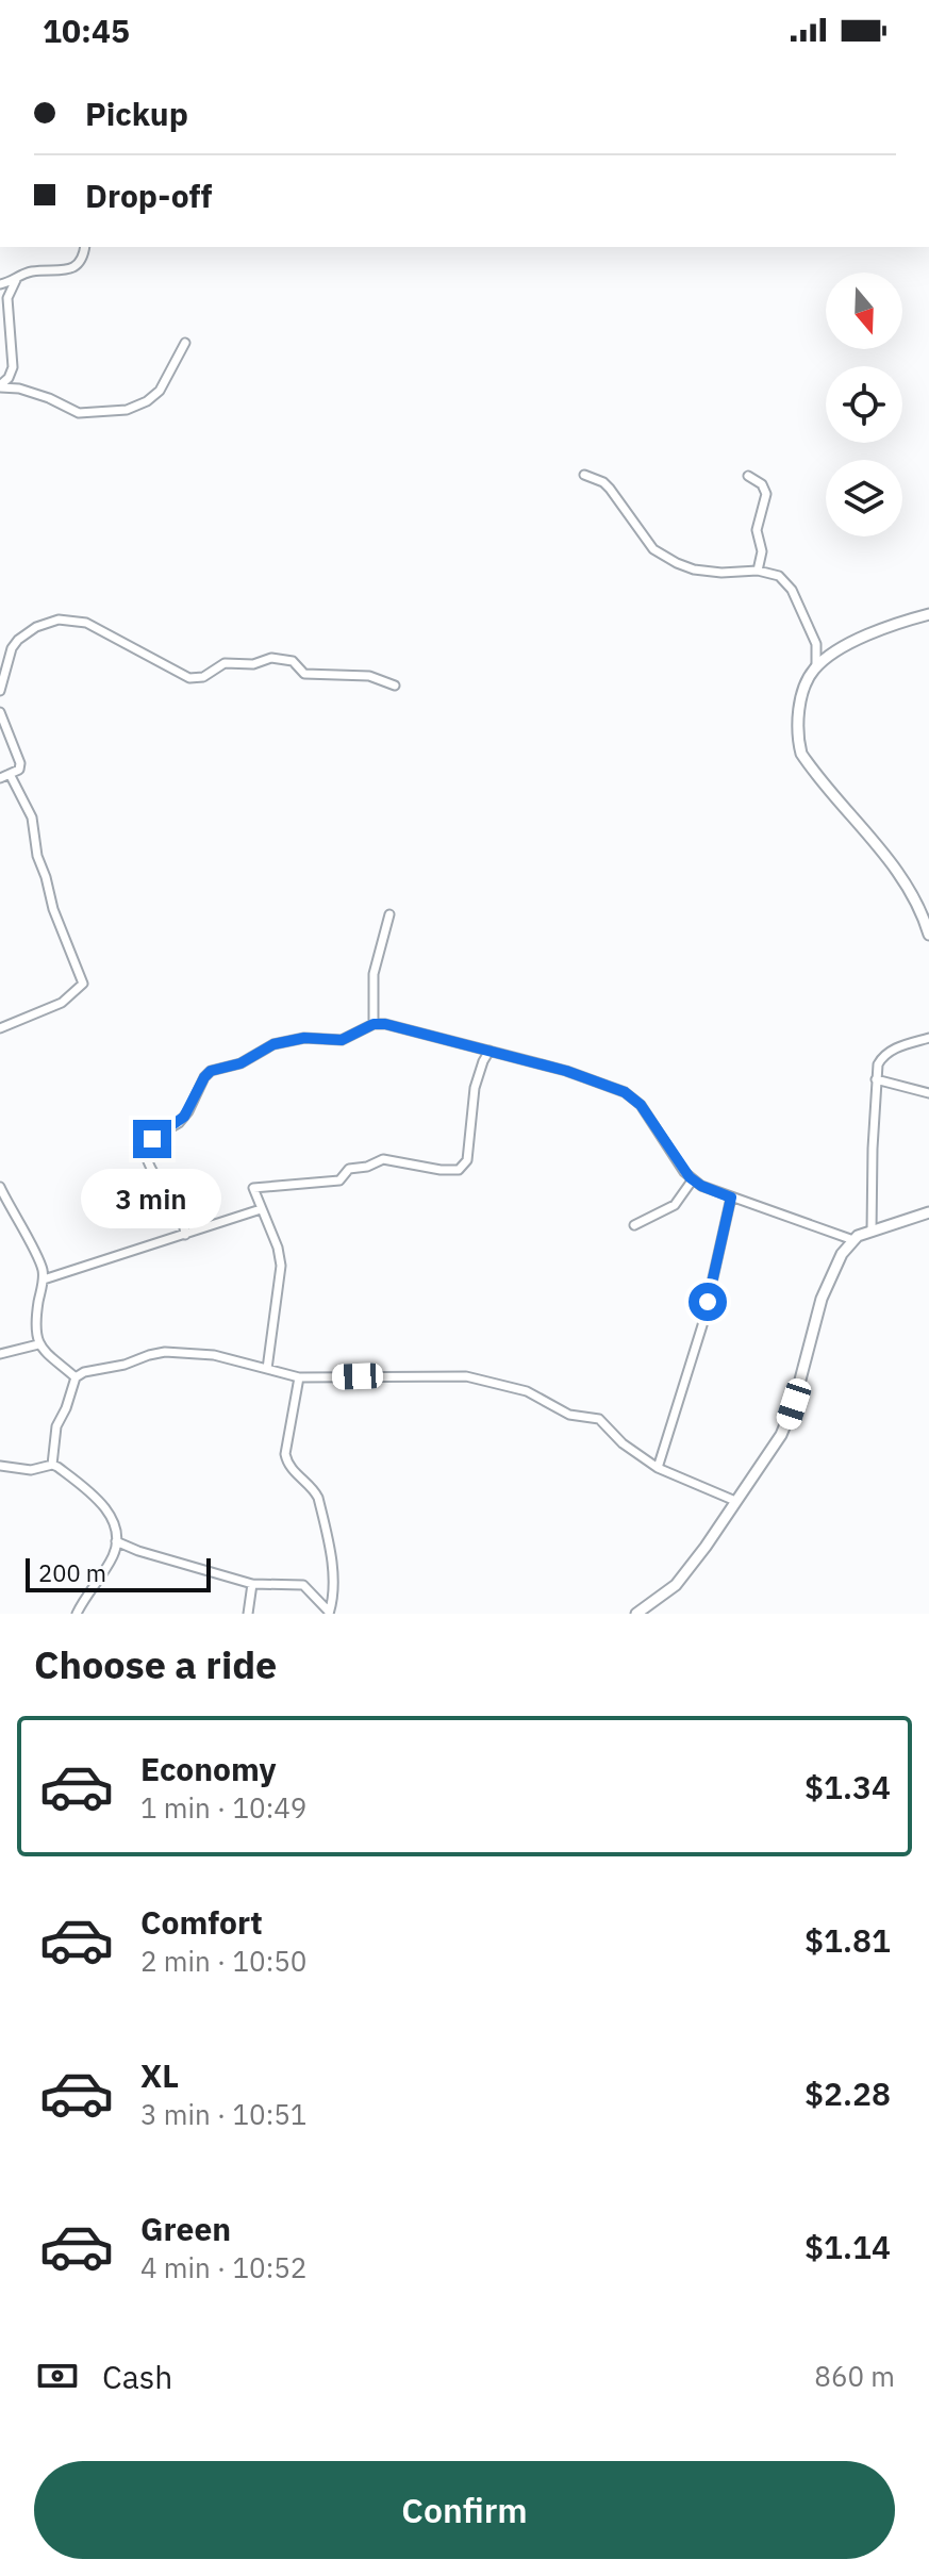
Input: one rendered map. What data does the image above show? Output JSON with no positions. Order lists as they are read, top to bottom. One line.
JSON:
{"scale_bar":"200 m","north":"bottom","page":{"status":"10:45","banner":["Pickup","Drop-off"],"bubble":"3 min","scale":"200 m","heading":"Choose a ride","list":[{"name":"Economy","note":"1 min · 10:49","value":"$1.34"},{"name":"Comfort","note":"2 min · 10:50","value":"$1.81"},{"name":"XL","note":"3 min · 10:51","value":"$2.28"},{"name":"Green","note":"4 min · 10:52","value":"$1.14"}],"pay":["Cash","860 m"],"buttons":"Confirm"}}
